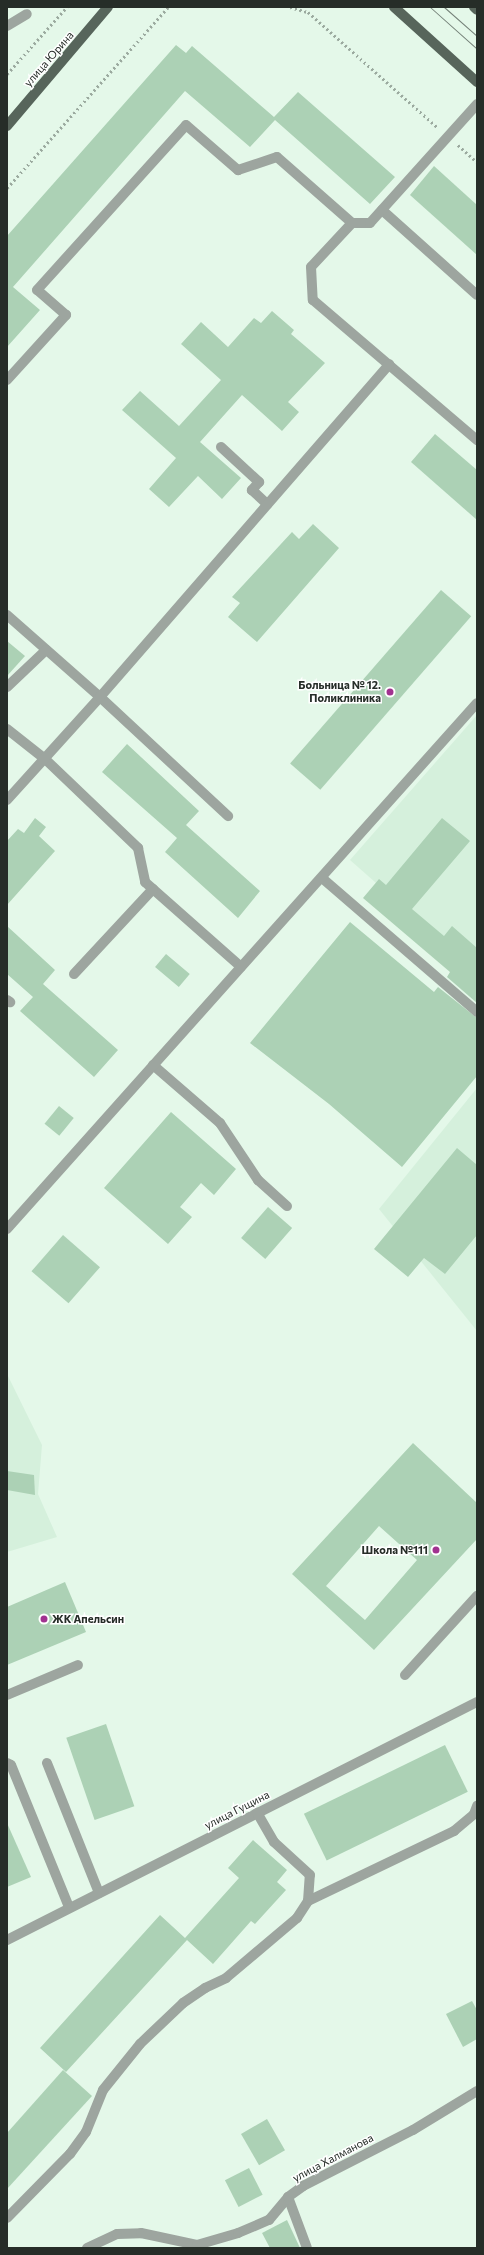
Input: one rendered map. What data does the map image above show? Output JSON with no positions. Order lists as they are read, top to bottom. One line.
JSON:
{"streets":{"main road":["улица Юрина"],"street":["улица Гущина","улица Халманова"]},"places":["Больница № 12. Поликлиника","Школа №111","ЖК Апельсин"]}
